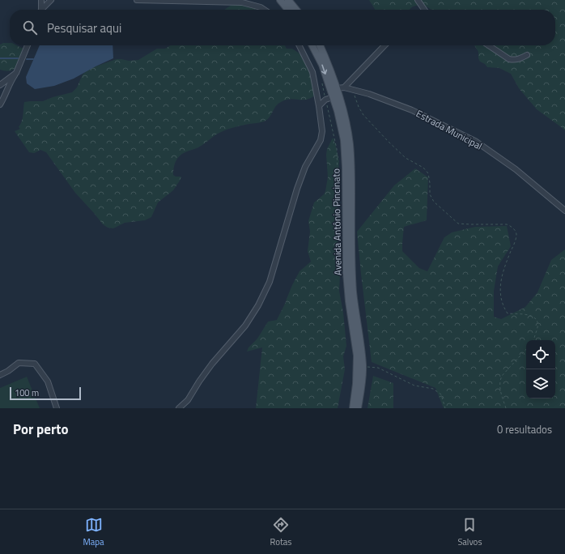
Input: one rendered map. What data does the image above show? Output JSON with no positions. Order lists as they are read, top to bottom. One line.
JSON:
{"streets":{"main road":["Avenida Antônio Pincinato"],"street":["Estrada Municipal"]},"crossings":[["Estrada Municipal","Avenida Antônio Pincinato"]],"scale_bar":"100 m","page":{"search":"Pesquisar aqui","scale":"100 m","heading":["Por perto","0 resultados"],"nav":["Mapa","Rotas","Salvos"]}}
